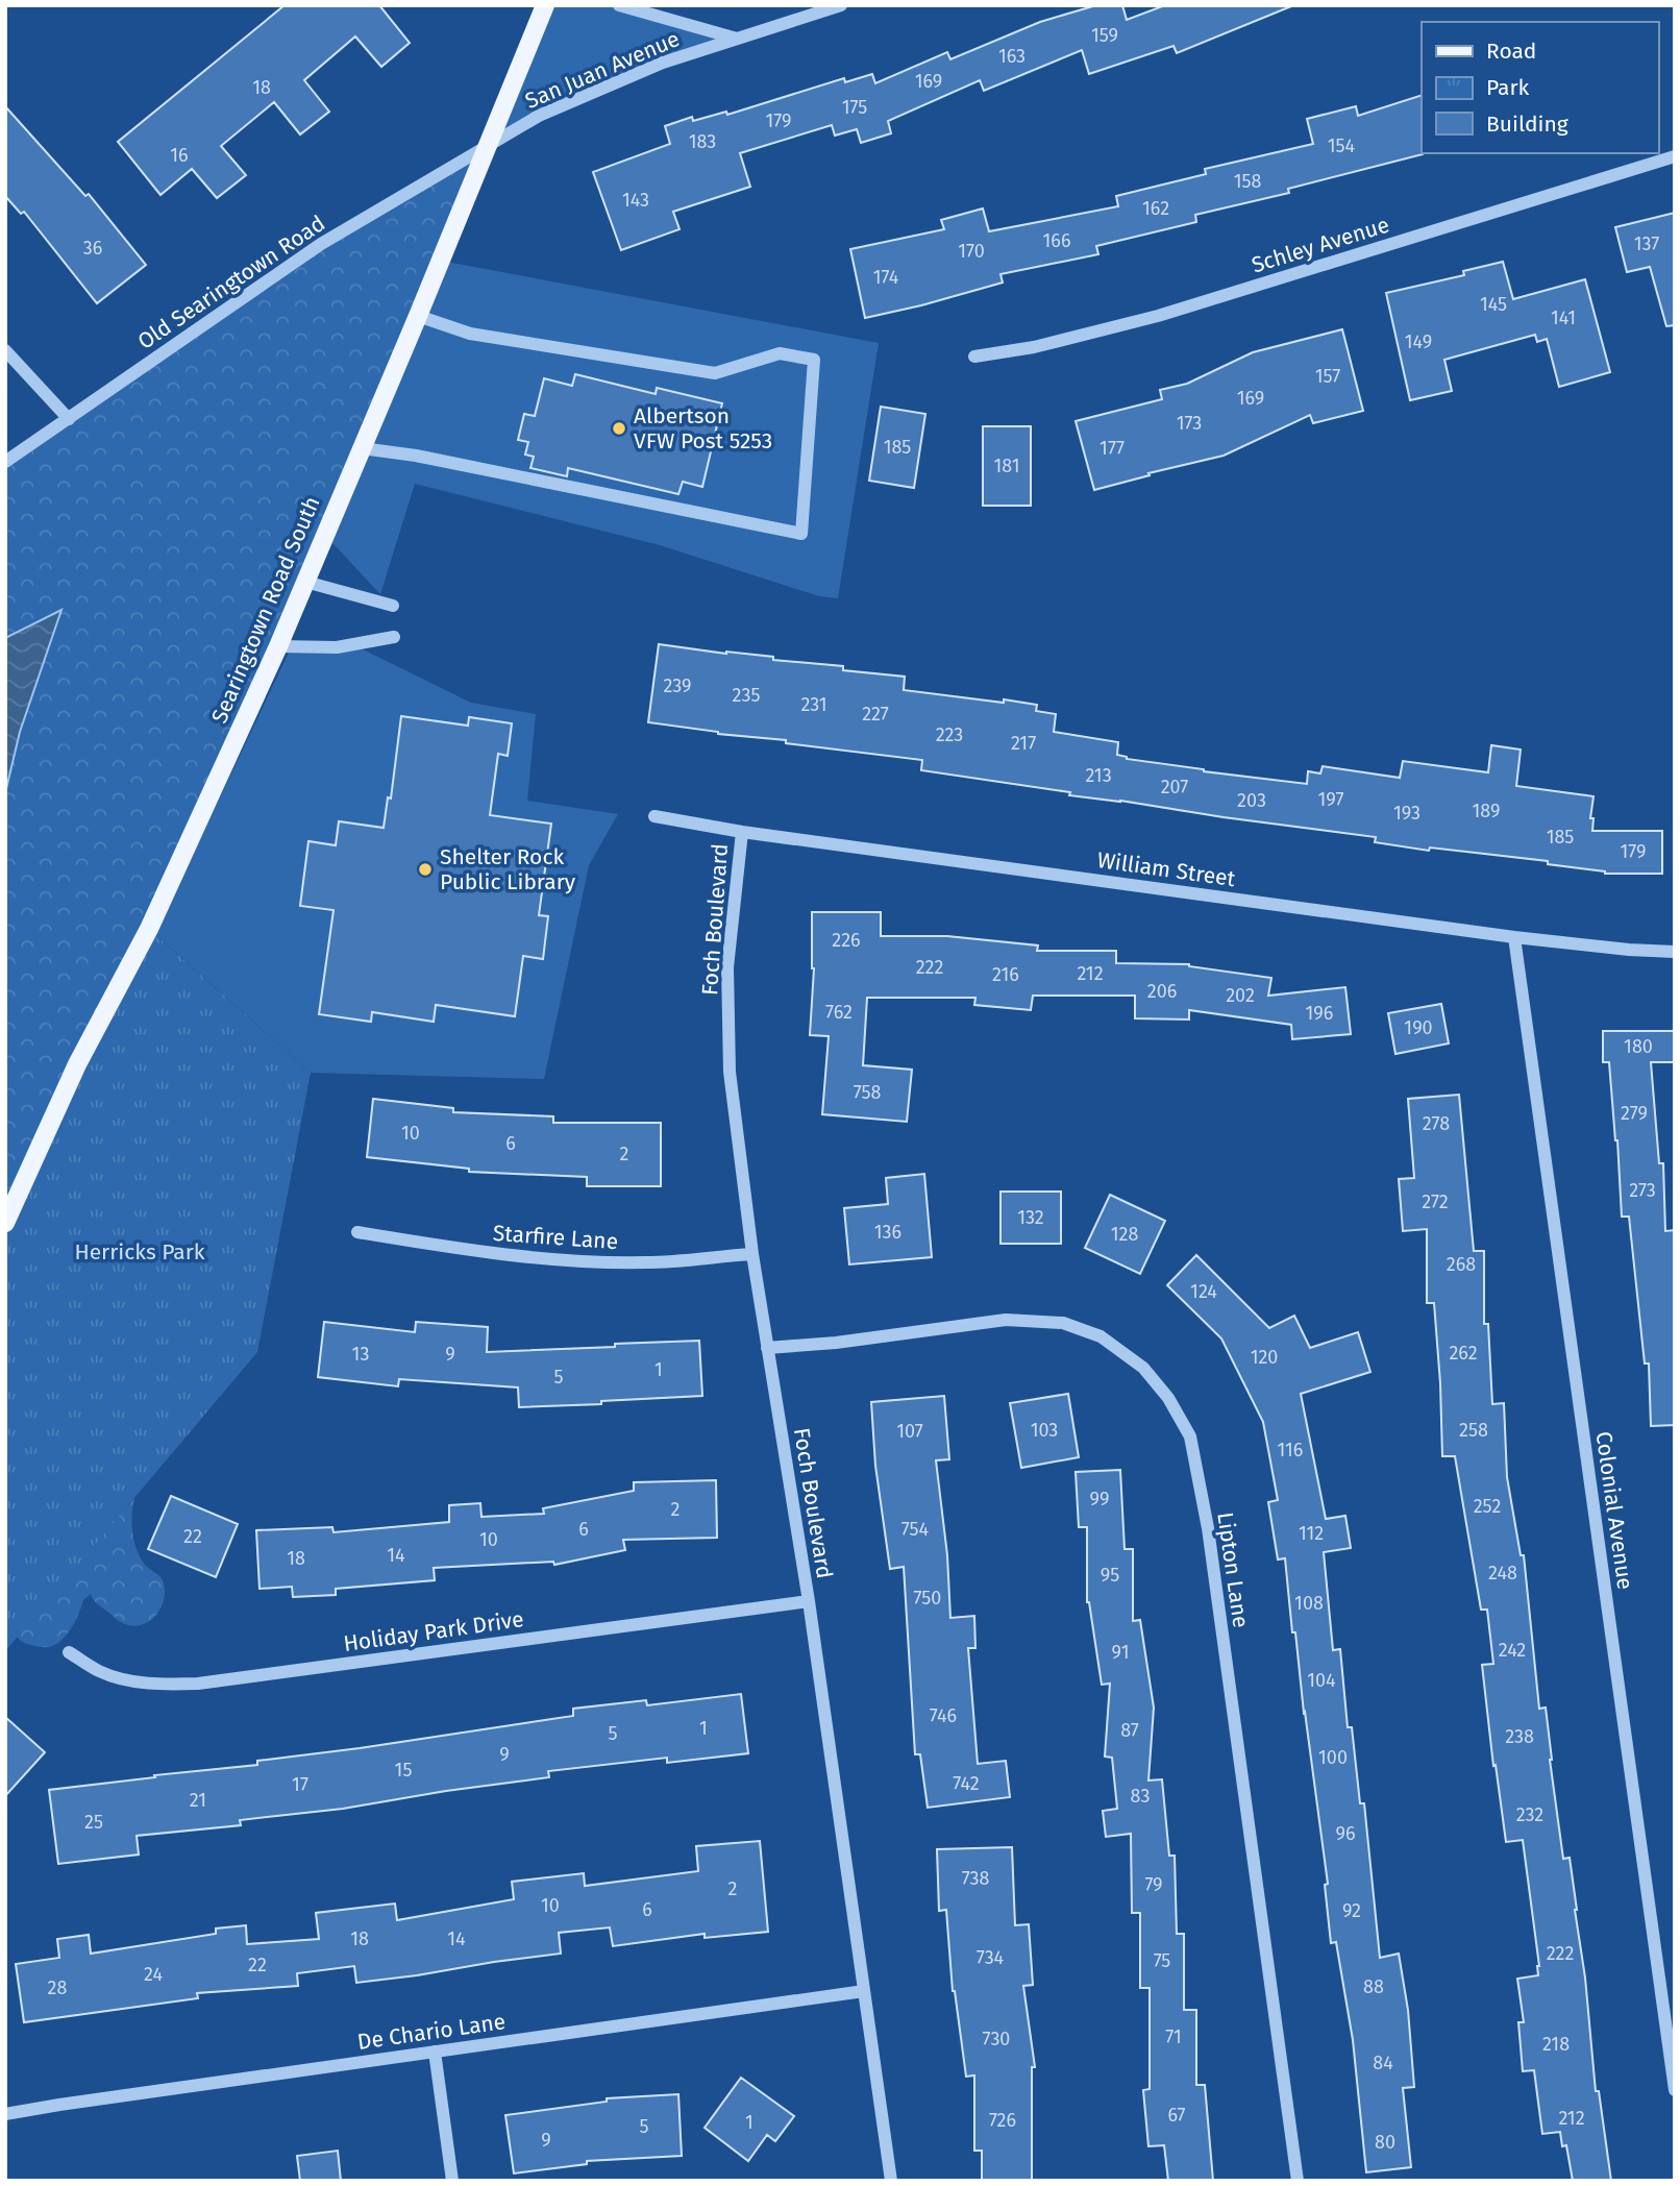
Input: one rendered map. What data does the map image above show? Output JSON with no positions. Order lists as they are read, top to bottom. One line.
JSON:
{"streets":{"main road":["Searingtown Road South"],"street":["San Juan Avenue","Schley Avenue","Old Searingtown Road","William Street","Foch Boulevard","Starfire Lane","Colonial Avenue","Lipton Lane","Holiday Park Drive","De Chario Lane"]},"crossings":[["San Juan Avenue","Old Searingtown Road"],["San Juan Avenue","Searingtown Road South"],["Old Searingtown Road","Searingtown Road South"],["William Street","Foch Boulevard"],["William Street","Colonial Avenue"],["Foch Boulevard","Starfire Lane"],["Foch Boulevard","Lipton Lane"],["Foch Boulevard","Holiday Park Drive"],["Foch Boulevard","De Chario Lane"]],"parks":["Herricks Park"],"places":["Albertson VFW Post 5253","Shelter Rock Public Library"],"house_numbers":["159","163","169","18","175","179","183","154","16","158","143","162","166","137","36","170","174","145","141","149","157","169","173","185","177","181","239","235","231","227","223","217","213","207","197","203","189","193","185","179","226","222","212","216","206","202","762","196","190","180","758","279","278","10","6","2","273","272","132","136","128","268","124","262","13","9","120","1","5","103","258","107","116","99","252","2","6","754","112","22","10","14","18","248","95","750","108","242","91","104","746","1","87","5","238","9","100","15","742","17","83","21","232","25","96","738","79","2","10","6","92","18","14","222","734","75","22","24","88","28","71","730","218","84","67","212","726","1","5","9","80"],"legend":["Road","Park","Building"]}
